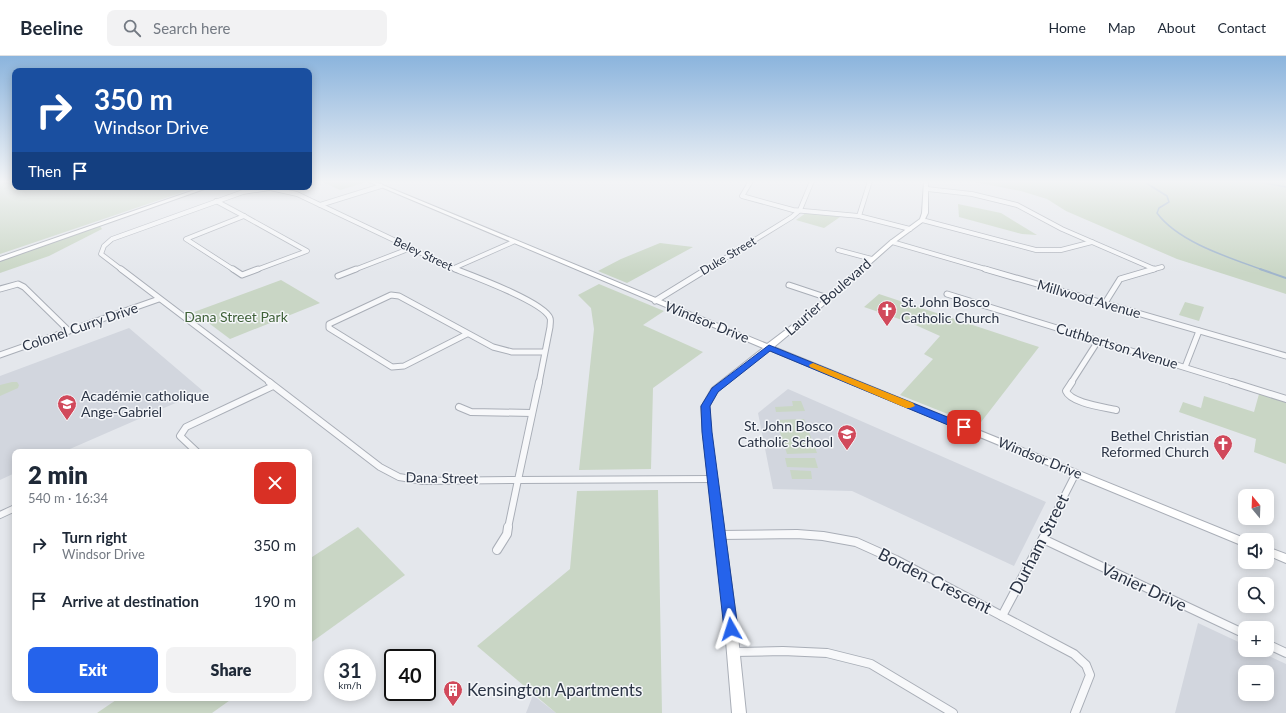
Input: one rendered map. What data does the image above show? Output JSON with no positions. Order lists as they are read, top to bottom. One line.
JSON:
{"streets":{"street":["Beley Street","Duke Street","Laurier Boulevard","Millwood Avenue","Windsor Drive","Colonel Curry Drive","Cuthbertson Avenue","Dana Street","Durham Street","Borden Crescent","Vanier Drive"]},"crossings":[["Beley Street","Colonel Curry Drive"],["Beley Street","Dana Street"],["Duke Street","Windsor Drive"],["Laurier Boulevard","Millwood Avenue"],["Laurier Boulevard","Windsor Drive"],["Laurier Boulevard","Dana Street"],["Laurier Boulevard","Borden Crescent"],["Windsor Drive","Durham Street"],["Colonel Curry Drive","Dana Street"],["Durham Street","Borden Crescent"],["Durham Street","Vanier Drive"]],"parks":["Dana Street Park"],"places":{"church":["St. John Bosco Catholic Church","Bethel Christian Reformed Church"],"school or university":["Académie catholique Ange-Gabriel","St. John Bosco Catholic School"],"building":["Kensington Apartments"]},"north":"top","page":{"header":"Beeline","search":"Search here","nav":["Home","Map","About","Contact"],"turn":["350 m","Windsor Drive"],"then":"Then","heading":["2 min","540 m · 16:34"],"map_buttons":["+","−"],"list":[{"name":"Turn right","note":"Windsor Drive","value":"350 m"},{"name":"Arrive at destination","value":"190 m"}],"buttons":["Exit","Share"],"speed":"31 km/h","limit":"40"}}
